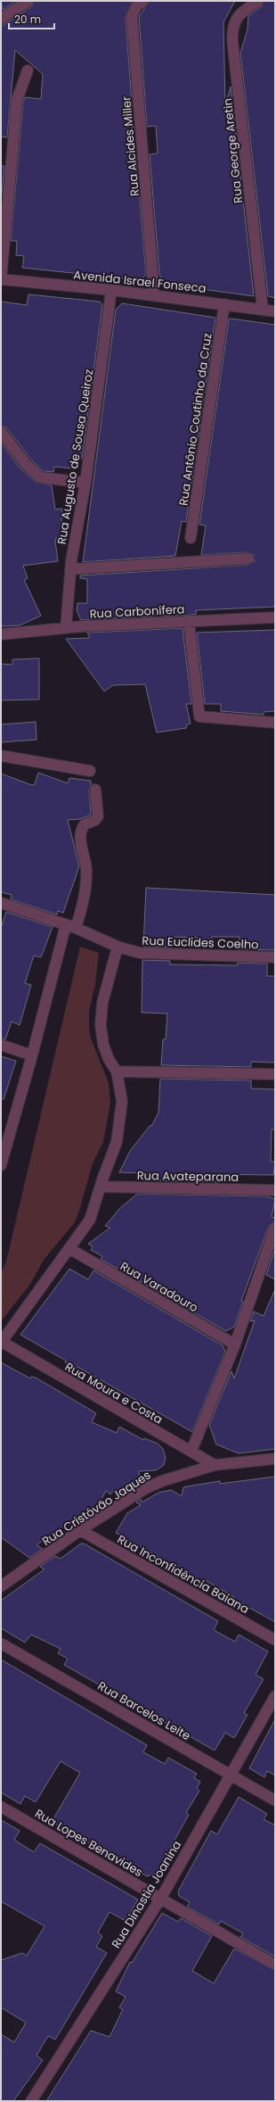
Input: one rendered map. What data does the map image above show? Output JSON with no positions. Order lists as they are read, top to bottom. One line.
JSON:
{"streets":{"street":["Rua Alcides Miller","Rua George Aretin","Avenida Israel Fonseca","Rua Antônio Coutinho da Cruz","Rua Augusto de Sousa Queiroz","Rua Carbonífera","Rua Euclides Coelho","Rua Avateparana","Rua Varadouro","Rua Moura e Costa","Rua Cristóvão Jaques","Rua Inconfidência Baiana","Rua Barcelos Leite","Rua Lopes Benavides","Rua Dinastia Joanina"]},"crossings":[["Rua Alcides Miller","Avenida Israel Fonseca"],["Rua George Aretin","Avenida Israel Fonseca"],["Avenida Israel Fonseca","Rua Antônio Coutinho da Cruz"],["Avenida Israel Fonseca","Rua Augusto de Sousa Queiroz"],["Rua Augusto de Sousa Queiroz","Rua Carbonífera"],["Rua Moura e Costa","Rua Cristóvão Jaques"],["Rua Cristóvão Jaques","Rua Inconfidência Baiana"],["Rua Barcelos Leite","Rua Dinastia Joanina"],["Rua Lopes Benavides","Rua Dinastia Joanina"]],"scale_bar":"20 m"}
